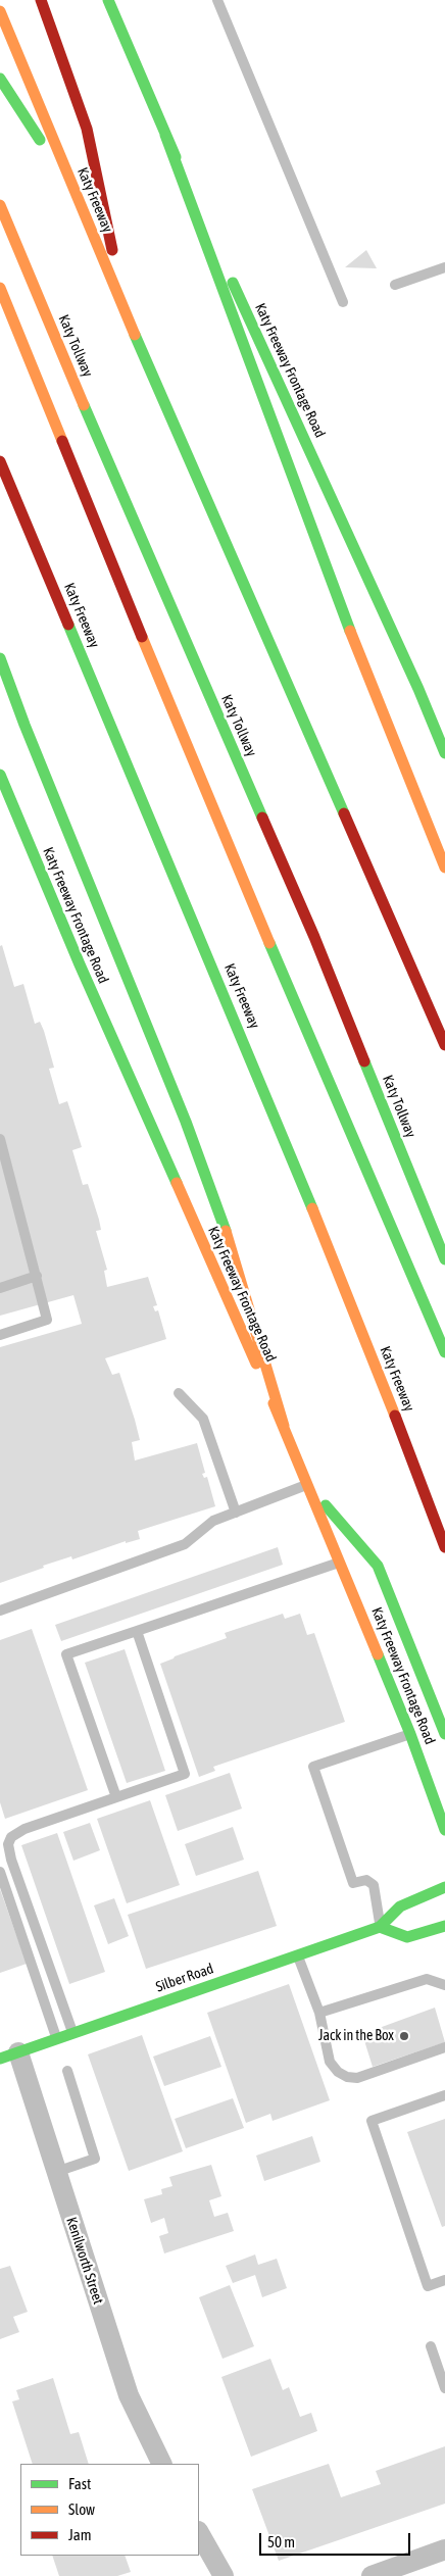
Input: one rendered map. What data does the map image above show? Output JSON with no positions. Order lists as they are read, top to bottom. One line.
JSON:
{"streets":{"main road":["Katy Freeway","Katy Tollway","Katy Freeway Frontage Road","Silber Road"],"street":["Kenilworth Street"]},"crossings":[["Silber Road","Kenilworth Street"]],"places":["Jack in the Box"],"legend":["Fast","Slow","Jam"],"scale_bar":"50 m"}
